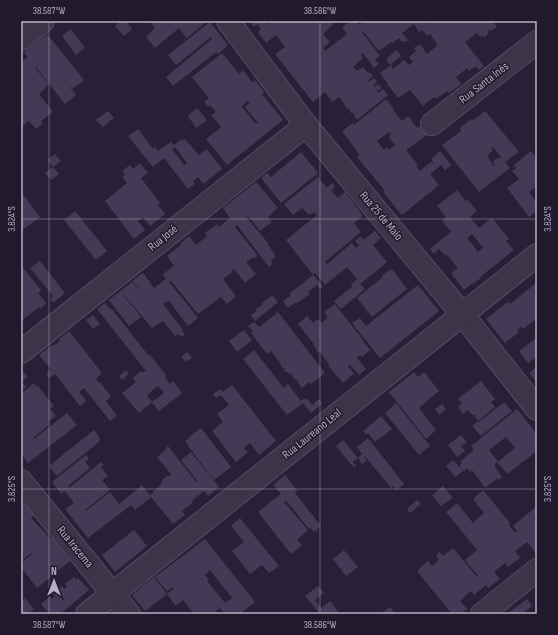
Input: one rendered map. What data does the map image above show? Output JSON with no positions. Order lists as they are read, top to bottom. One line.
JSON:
{"streets":{"street":["Rua Santa Inês","Rua 25 de Maio","Rua José","Rua Laureano Leal","Rua Iracema"]},"crossings":[["Rua 25 de Maio","Rua José"],["Rua 25 de Maio","Rua Laureano Leal"],["Rua Laureano Leal","Rua Iracema"]],"north":"top","coordinates":["38.587°W","38.586°W","3.824°S","3.825°S"]}
